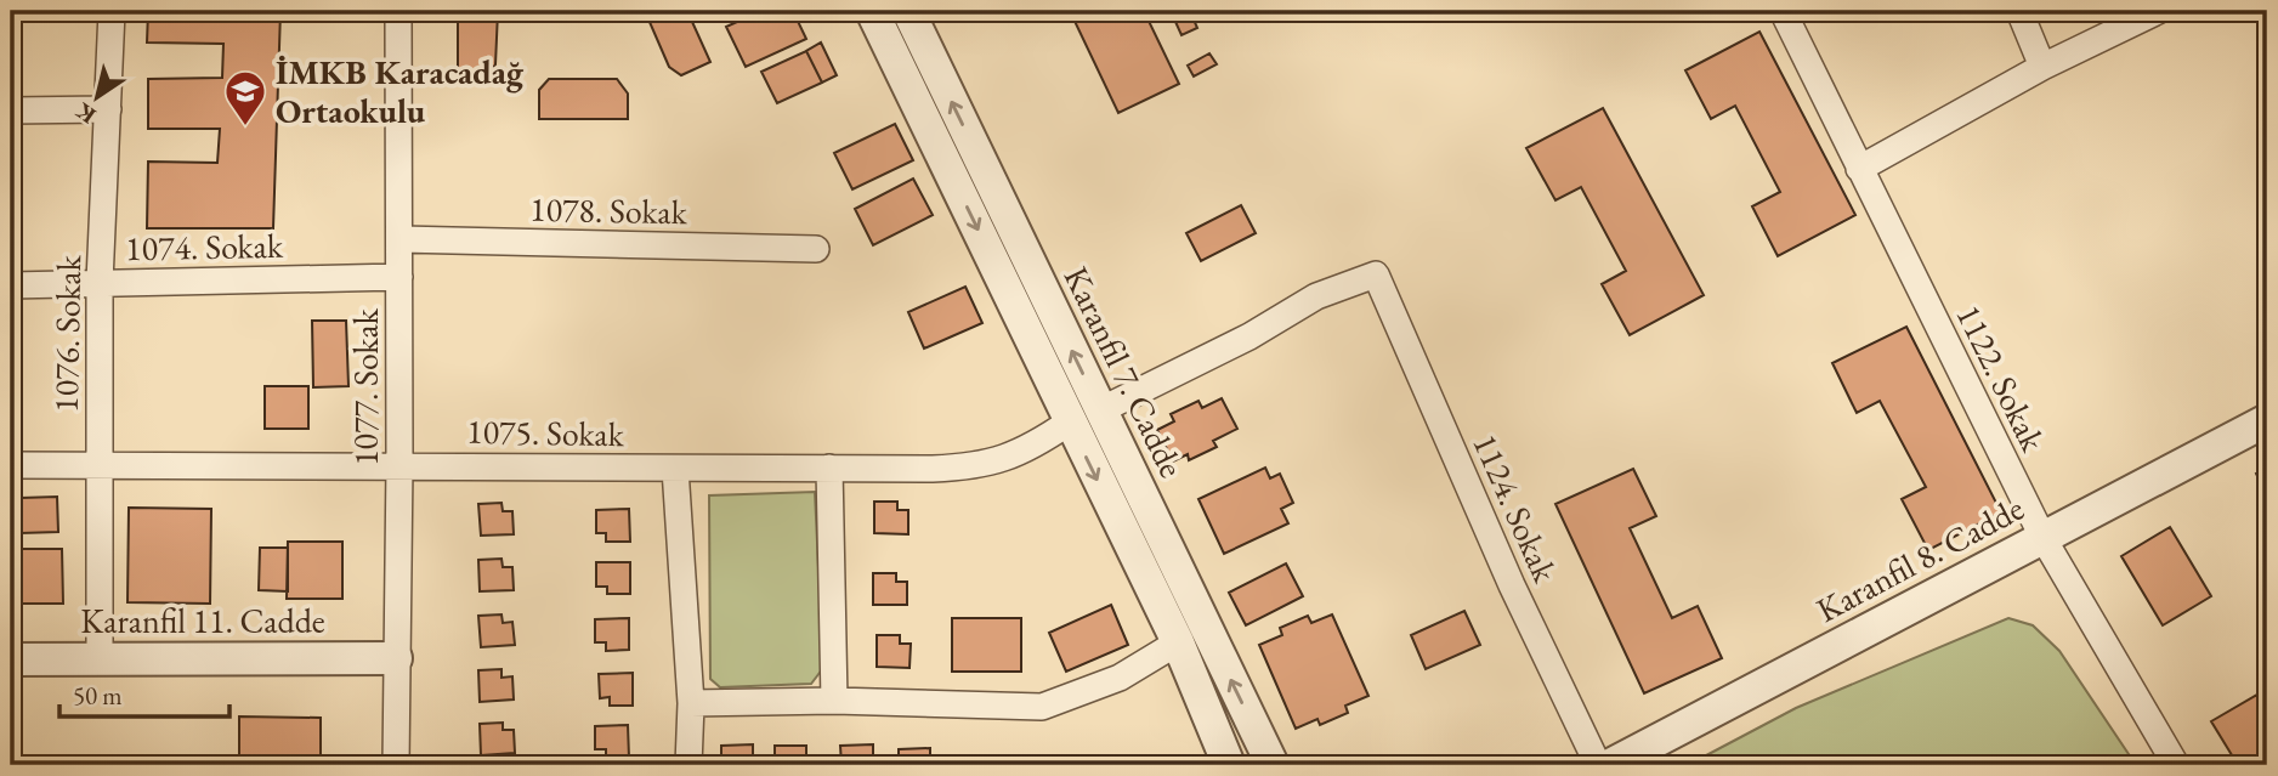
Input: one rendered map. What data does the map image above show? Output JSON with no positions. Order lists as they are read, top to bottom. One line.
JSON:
{"streets":{"street":["1078. Sokak","1074. Sokak","1076. Sokak","Karanfil 7. Cadde","1122. Sokak","1077. Sokak","1075. Sokak","1124. Sokak","Karanfil 8. Cadde","Karanfil 11. Cadde"]},"crossings":[["1078. Sokak","1077. Sokak"],["1074. Sokak","1076. Sokak"],["1074. Sokak","1077. Sokak"],["1076. Sokak","1075. Sokak"],["1076. Sokak","Karanfil 11. Cadde"],["Karanfil 7. Cadde","1075. Sokak"],["Karanfil 7. Cadde","1124. Sokak"],["1122. Sokak","Karanfil 8. Cadde"],["1077. Sokak","1075. Sokak"],["1077. Sokak","Karanfil 11. Cadde"]],"places":{"school or university":["İMKB Karacadağ Ortaokulu"]},"scale_bar":"50 m","north":"bottom left"}
